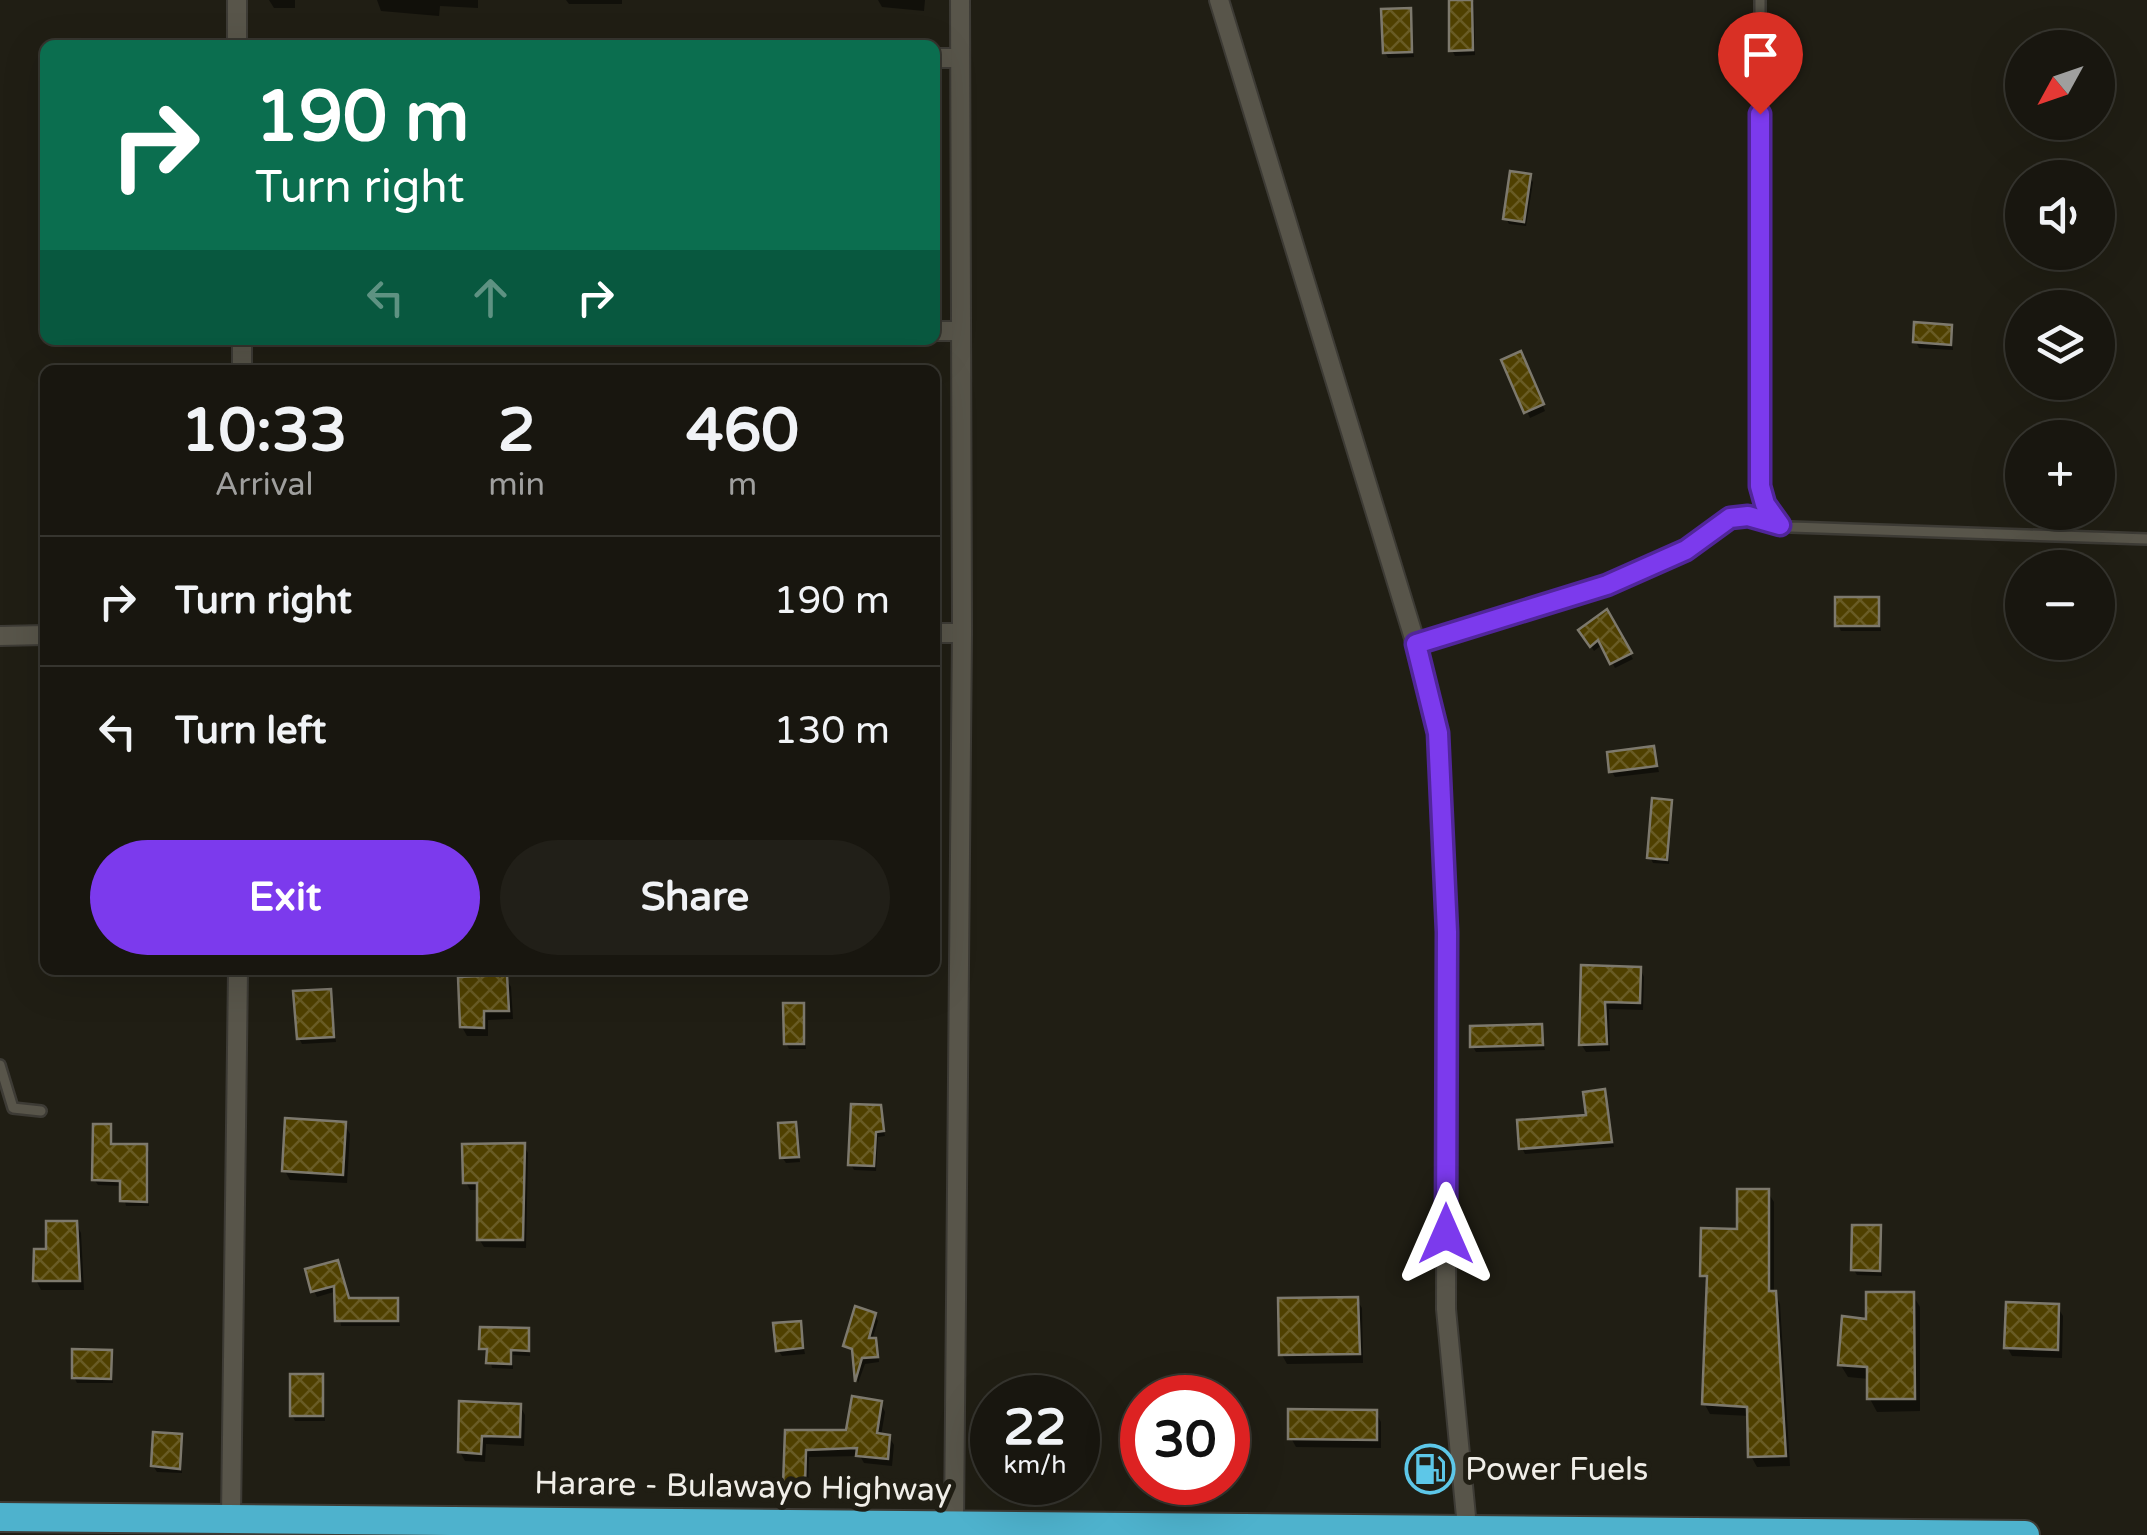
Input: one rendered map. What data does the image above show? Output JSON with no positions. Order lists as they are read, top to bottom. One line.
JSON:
{"streets":{"highway":["Harare - Bulawayo Highway"]},"places":{"fuel station":["Power Fuels"]},"north":"bottom left","page":{"map_buttons":["+","−"],"turn":["190 m","Turn right"],"eta":["10:33","Arrival","2","min","460","m"],"list":[{"name":"Turn right","value":"190 m"},{"name":"Turn left","value":"130 m"}],"buttons":["Exit","Share"],"speed":"22 km/h","limit":"30"}}
